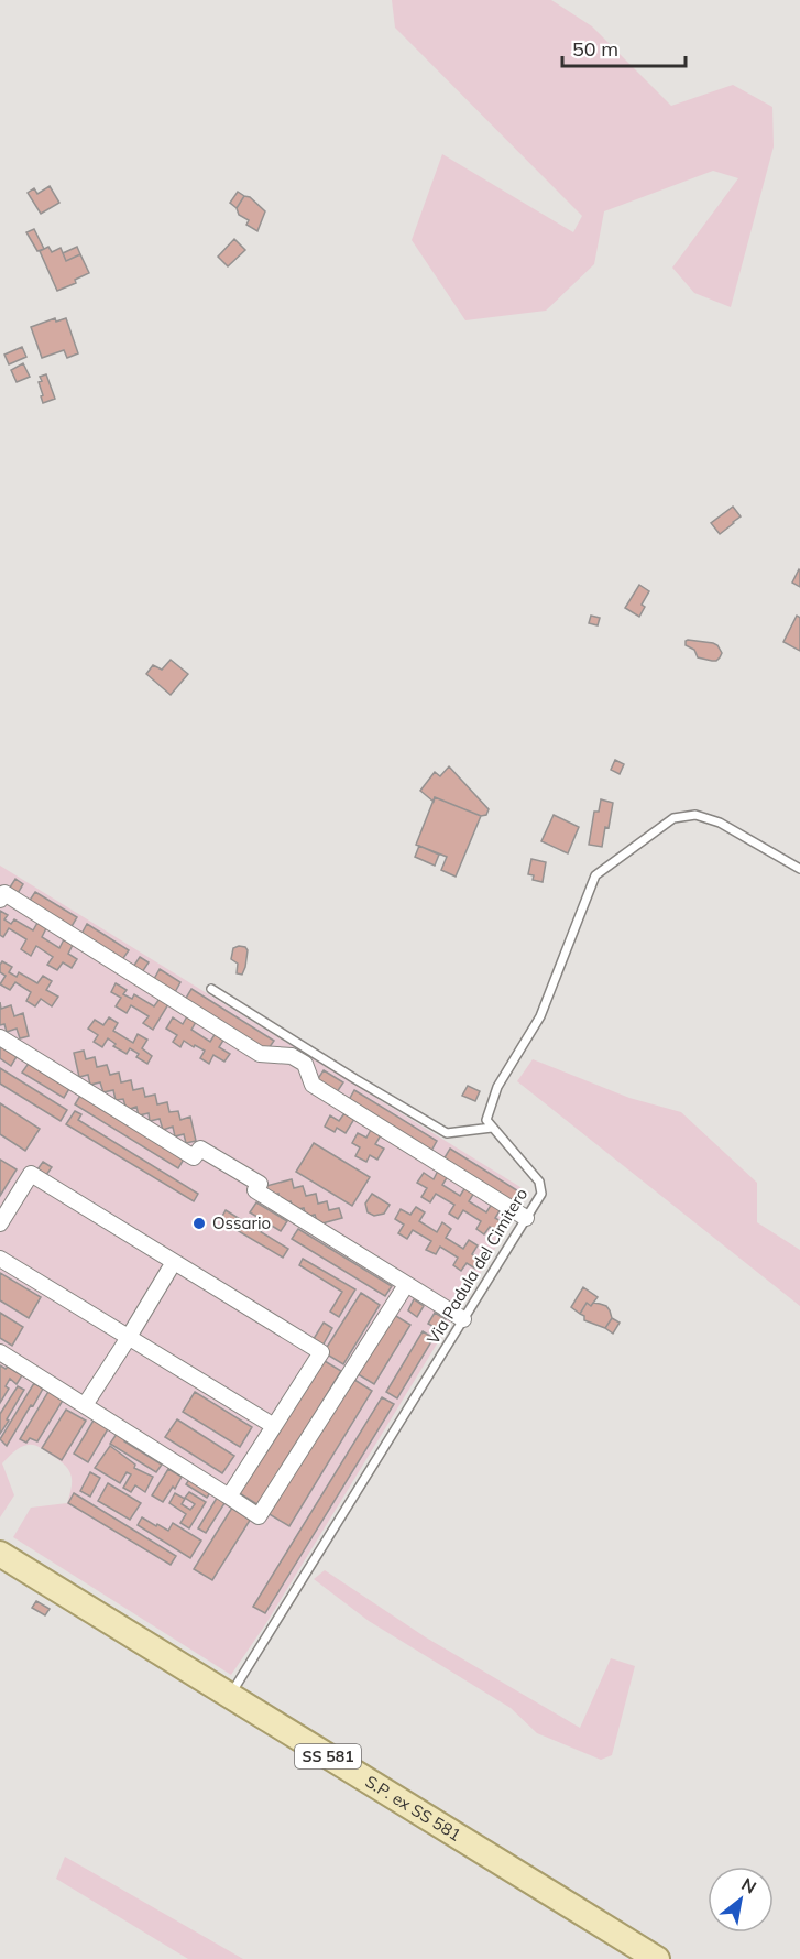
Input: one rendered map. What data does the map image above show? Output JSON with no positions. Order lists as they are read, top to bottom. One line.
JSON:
{"streets":{"main road":["SS 581","S.P. ex SS 581"],"lane":["Via Padula del Cimitero"]},"crossings":[["Via Padula del Cimitero","S.P. ex SS 581"]],"places":["Ossario"],"scale_bar":"50 m","north":"top right"}
